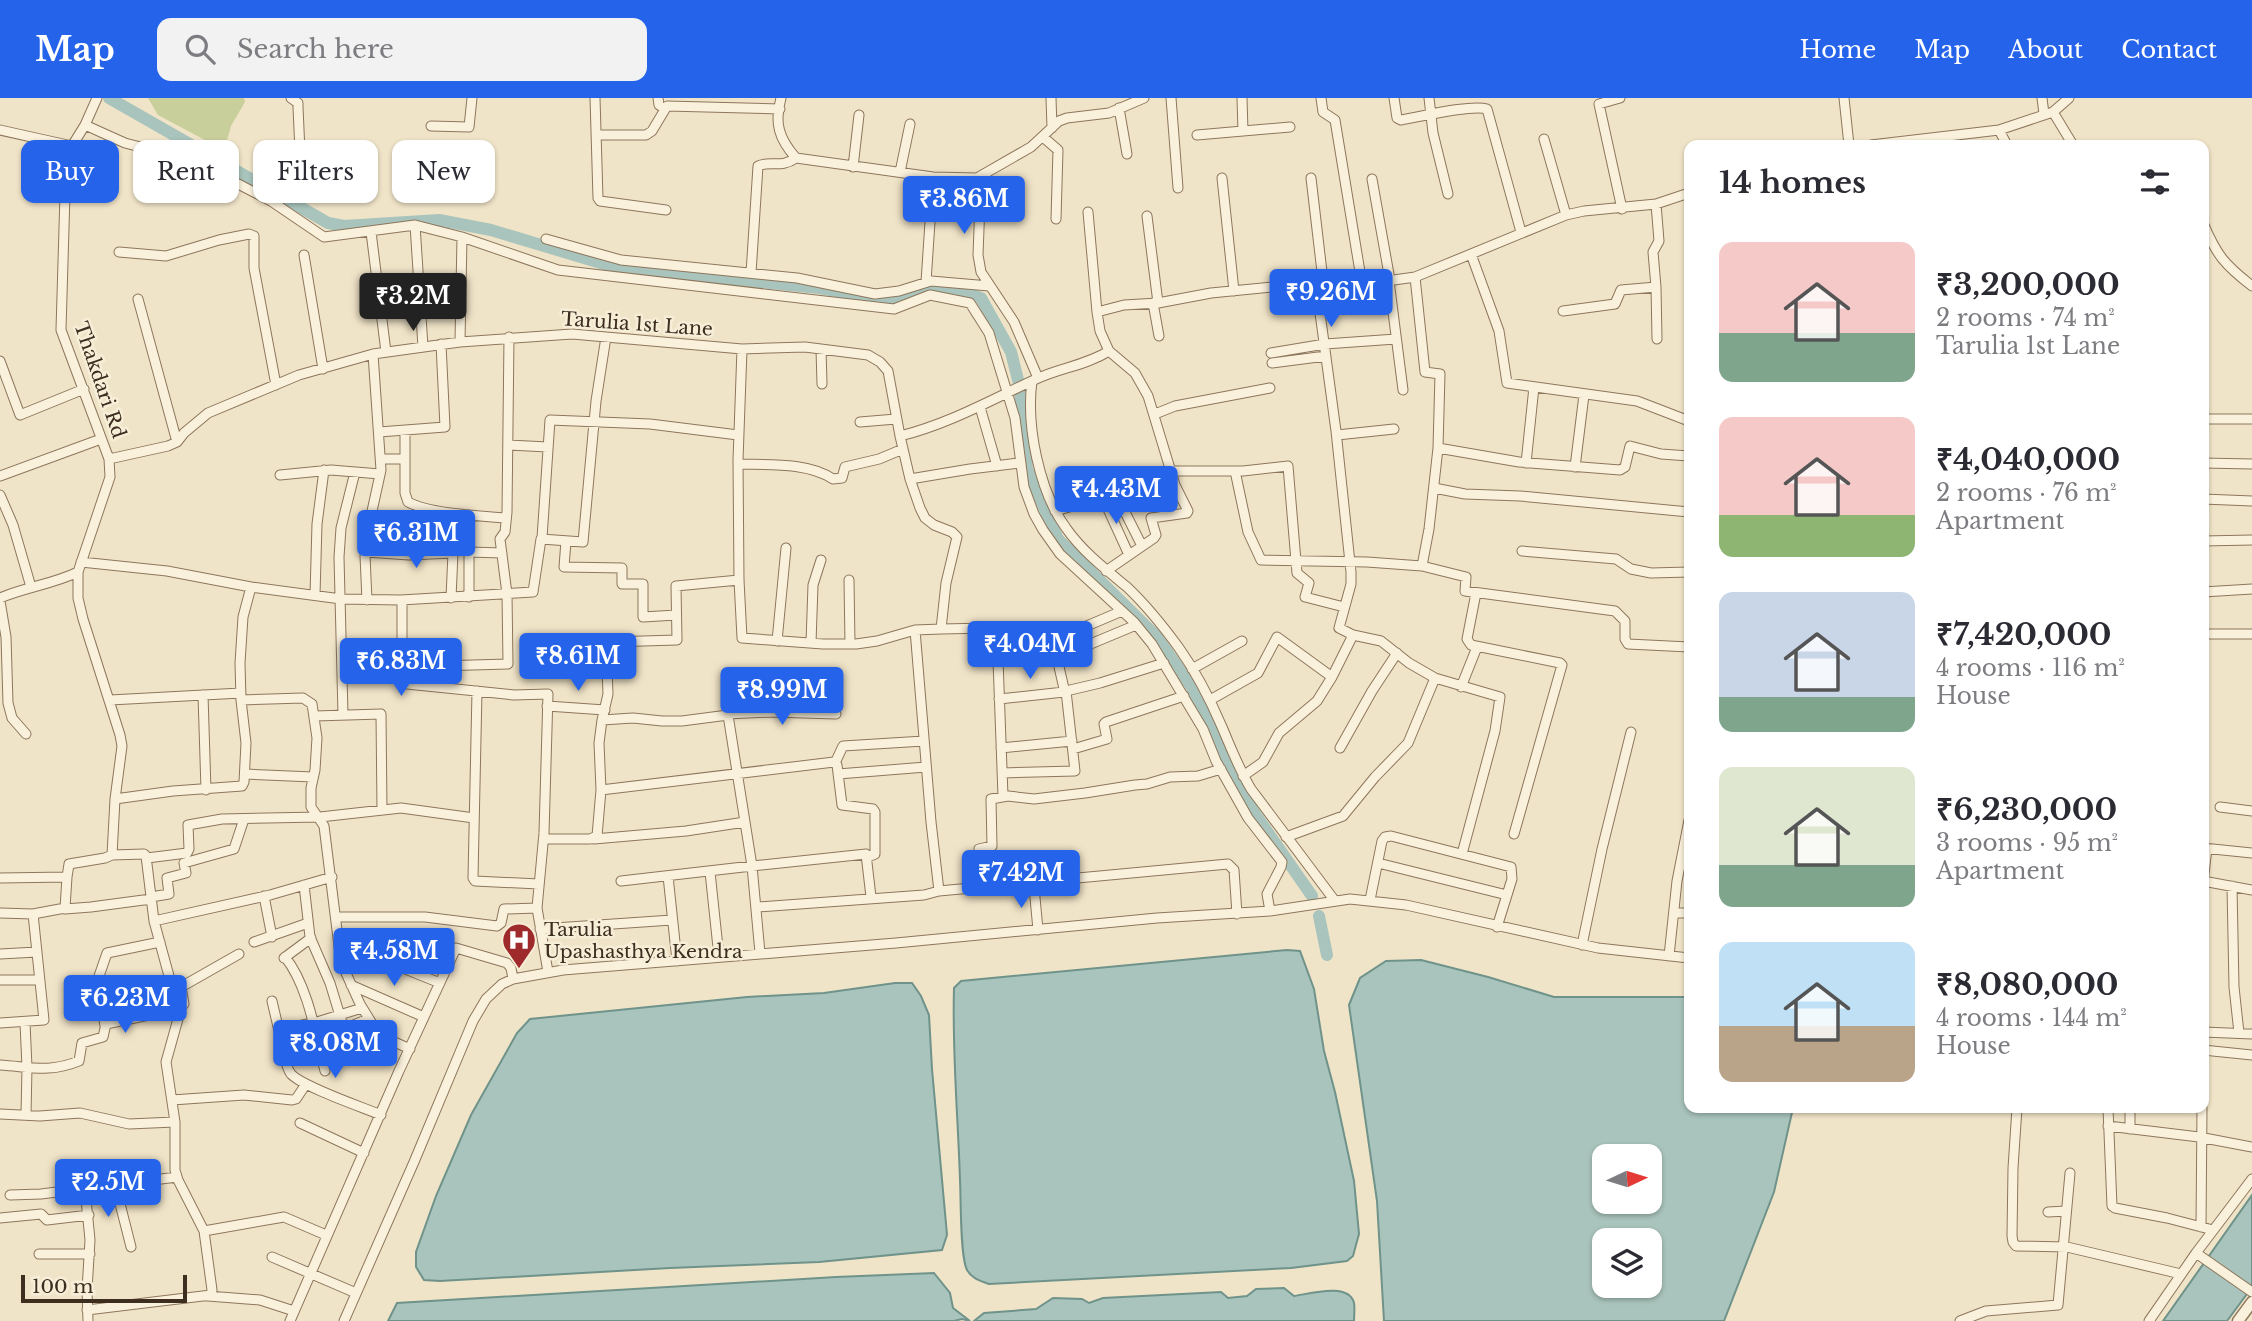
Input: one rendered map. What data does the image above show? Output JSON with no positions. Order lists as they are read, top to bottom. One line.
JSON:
{"streets":{"street":["Tarulia 1st Lane","Thakdari Rd"]},"crossings":[["Tarulia 1st Lane","Thakdari Rd"]],"places":{"hospital":["Tarulia Upashasthya Kendra"]},"scale_bar":"100 m","north":"right","page":{"header":"Map","search":"Search here","nav":["Home","Map","About","Contact"],"chip":["Buy","Rent","Filters","New"],"heading":"14 homes","price":["₹3.86M","₹9.26M","₹3.2M","₹4.43M","₹6.31M","₹4.04M","₹8.61M","₹6.83M","₹8.99M","₹7.42M","₹4.58M","₹6.23M","₹8.08M","₹2.5M"],"list":[{"name":"₹3,200,000","note":"2 rooms · 74 m² · Tarulia 1st Lane"},{"name":"₹4,040,000","note":"2 rooms · 76 m² · Apartment"},{"name":"₹7,420,000","note":"4 rooms · 116 m² · House"},{"name":"₹6,230,000","note":"3 rooms · 95 m² · Apartment"},{"name":"₹8,080,000","note":"4 rooms · 144 m² · House"}],"scale":"100 m"}}
